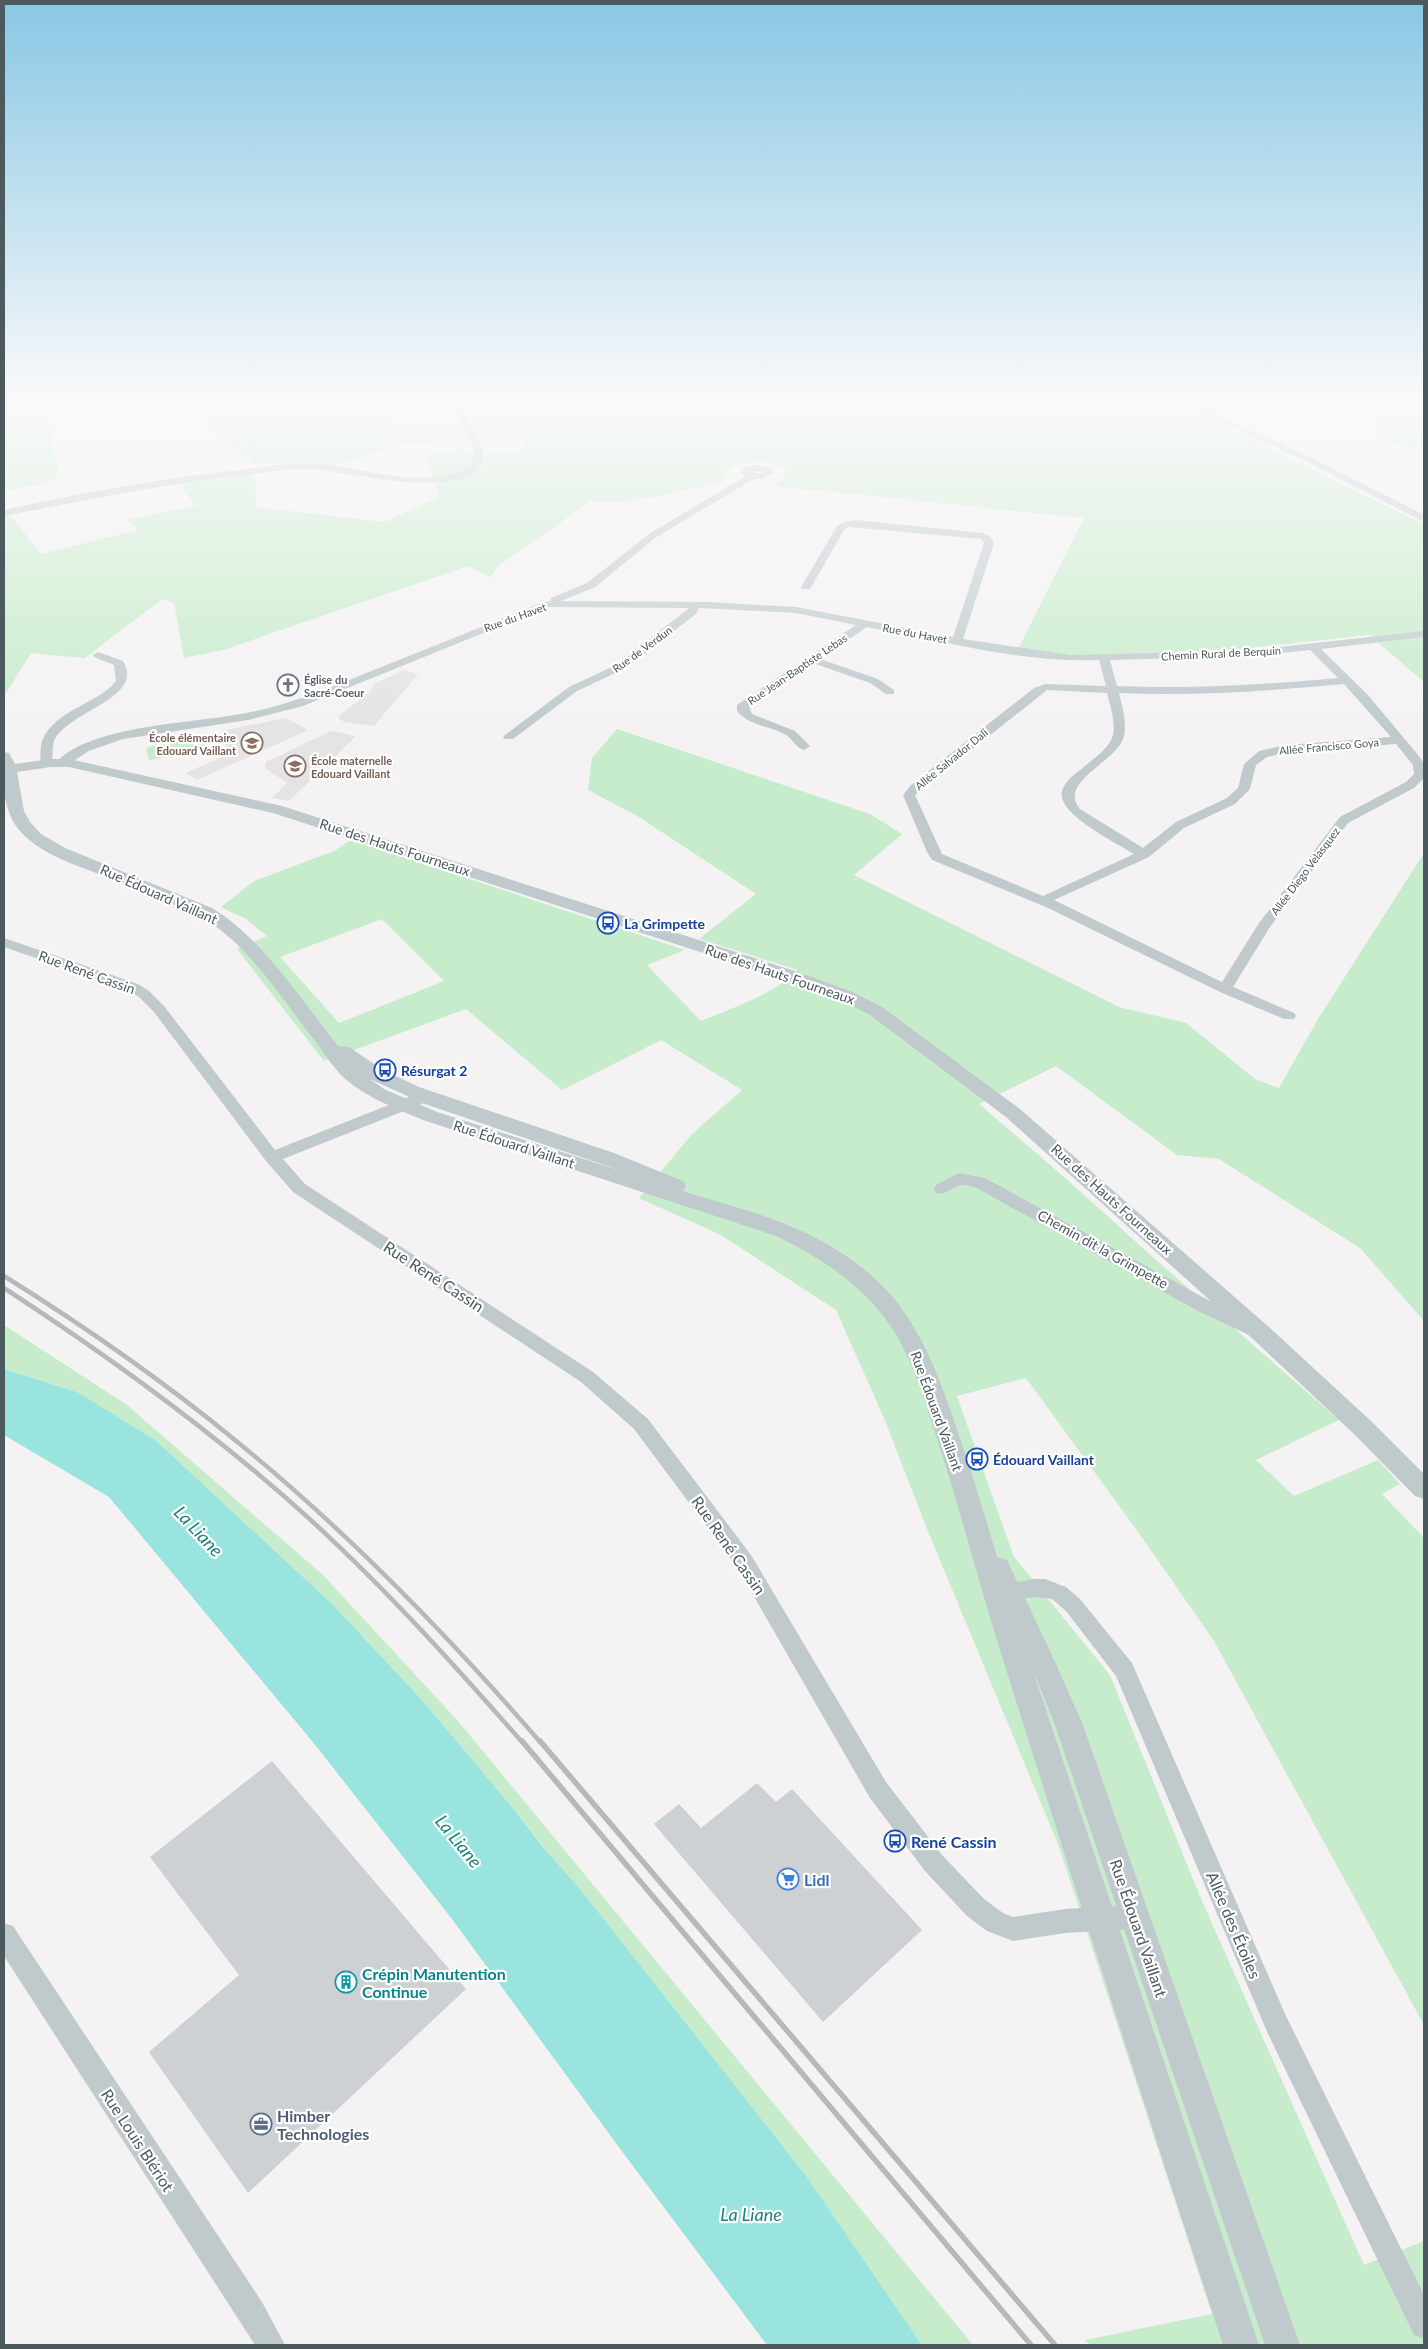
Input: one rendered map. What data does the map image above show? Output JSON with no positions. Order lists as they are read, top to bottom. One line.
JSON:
{"streets":{"street":["Rue du Havet","Rue de Verdun","Chemin Rural de Berquin","Rue Jean-Baptiste Lebas","Allée Francisco Goya","Allée Salvador Dali","Rue des Hauts Fourneaux","Allée Diego Velasquez","Rue Édouard Vaillant","Rue René Cassin","Chemin dit la Grimpette","Allée des Étoiles","Rue Louis Blériot"]},"crossings":[["Rue du Havet","Rue de Verdun"],["Rue du Havet","Chemin Rural de Berquin"],["Rue du Havet","Rue Jean-Baptiste Lebas"],["Rue du Havet","Rue des Hauts Fourneaux"],["Chemin Rural de Berquin","Allée Diego Velasquez"],["Allée Francisco Goya","Allée Salvador Dali"],["Allée Francisco Goya","Allée Diego Velasquez"],["Allée Salvador Dali","Allée Diego Velasquez"],["Rue des Hauts Fourneaux","Rue Édouard Vaillant"],["Rue des Hauts Fourneaux","Chemin dit la Grimpette"],["Rue Édouard Vaillant","Rue René Cassin"],["Rue Édouard Vaillant","Allée des Étoiles"]],"water":["La Liane"],"places":{"church":["Église du Sacré-Coeur"],"school or university":["École élémentaire Edouard Vaillant","École maternelle Edouard Vaillant"],"bus stop":["La Grimpette","Résurgat 2","Édouard Vaillant","René Cassin"],"supermarket":["Lidl"],"building":["Crépin Manutention Continue"],"office":["Himber Technologies"]}}
